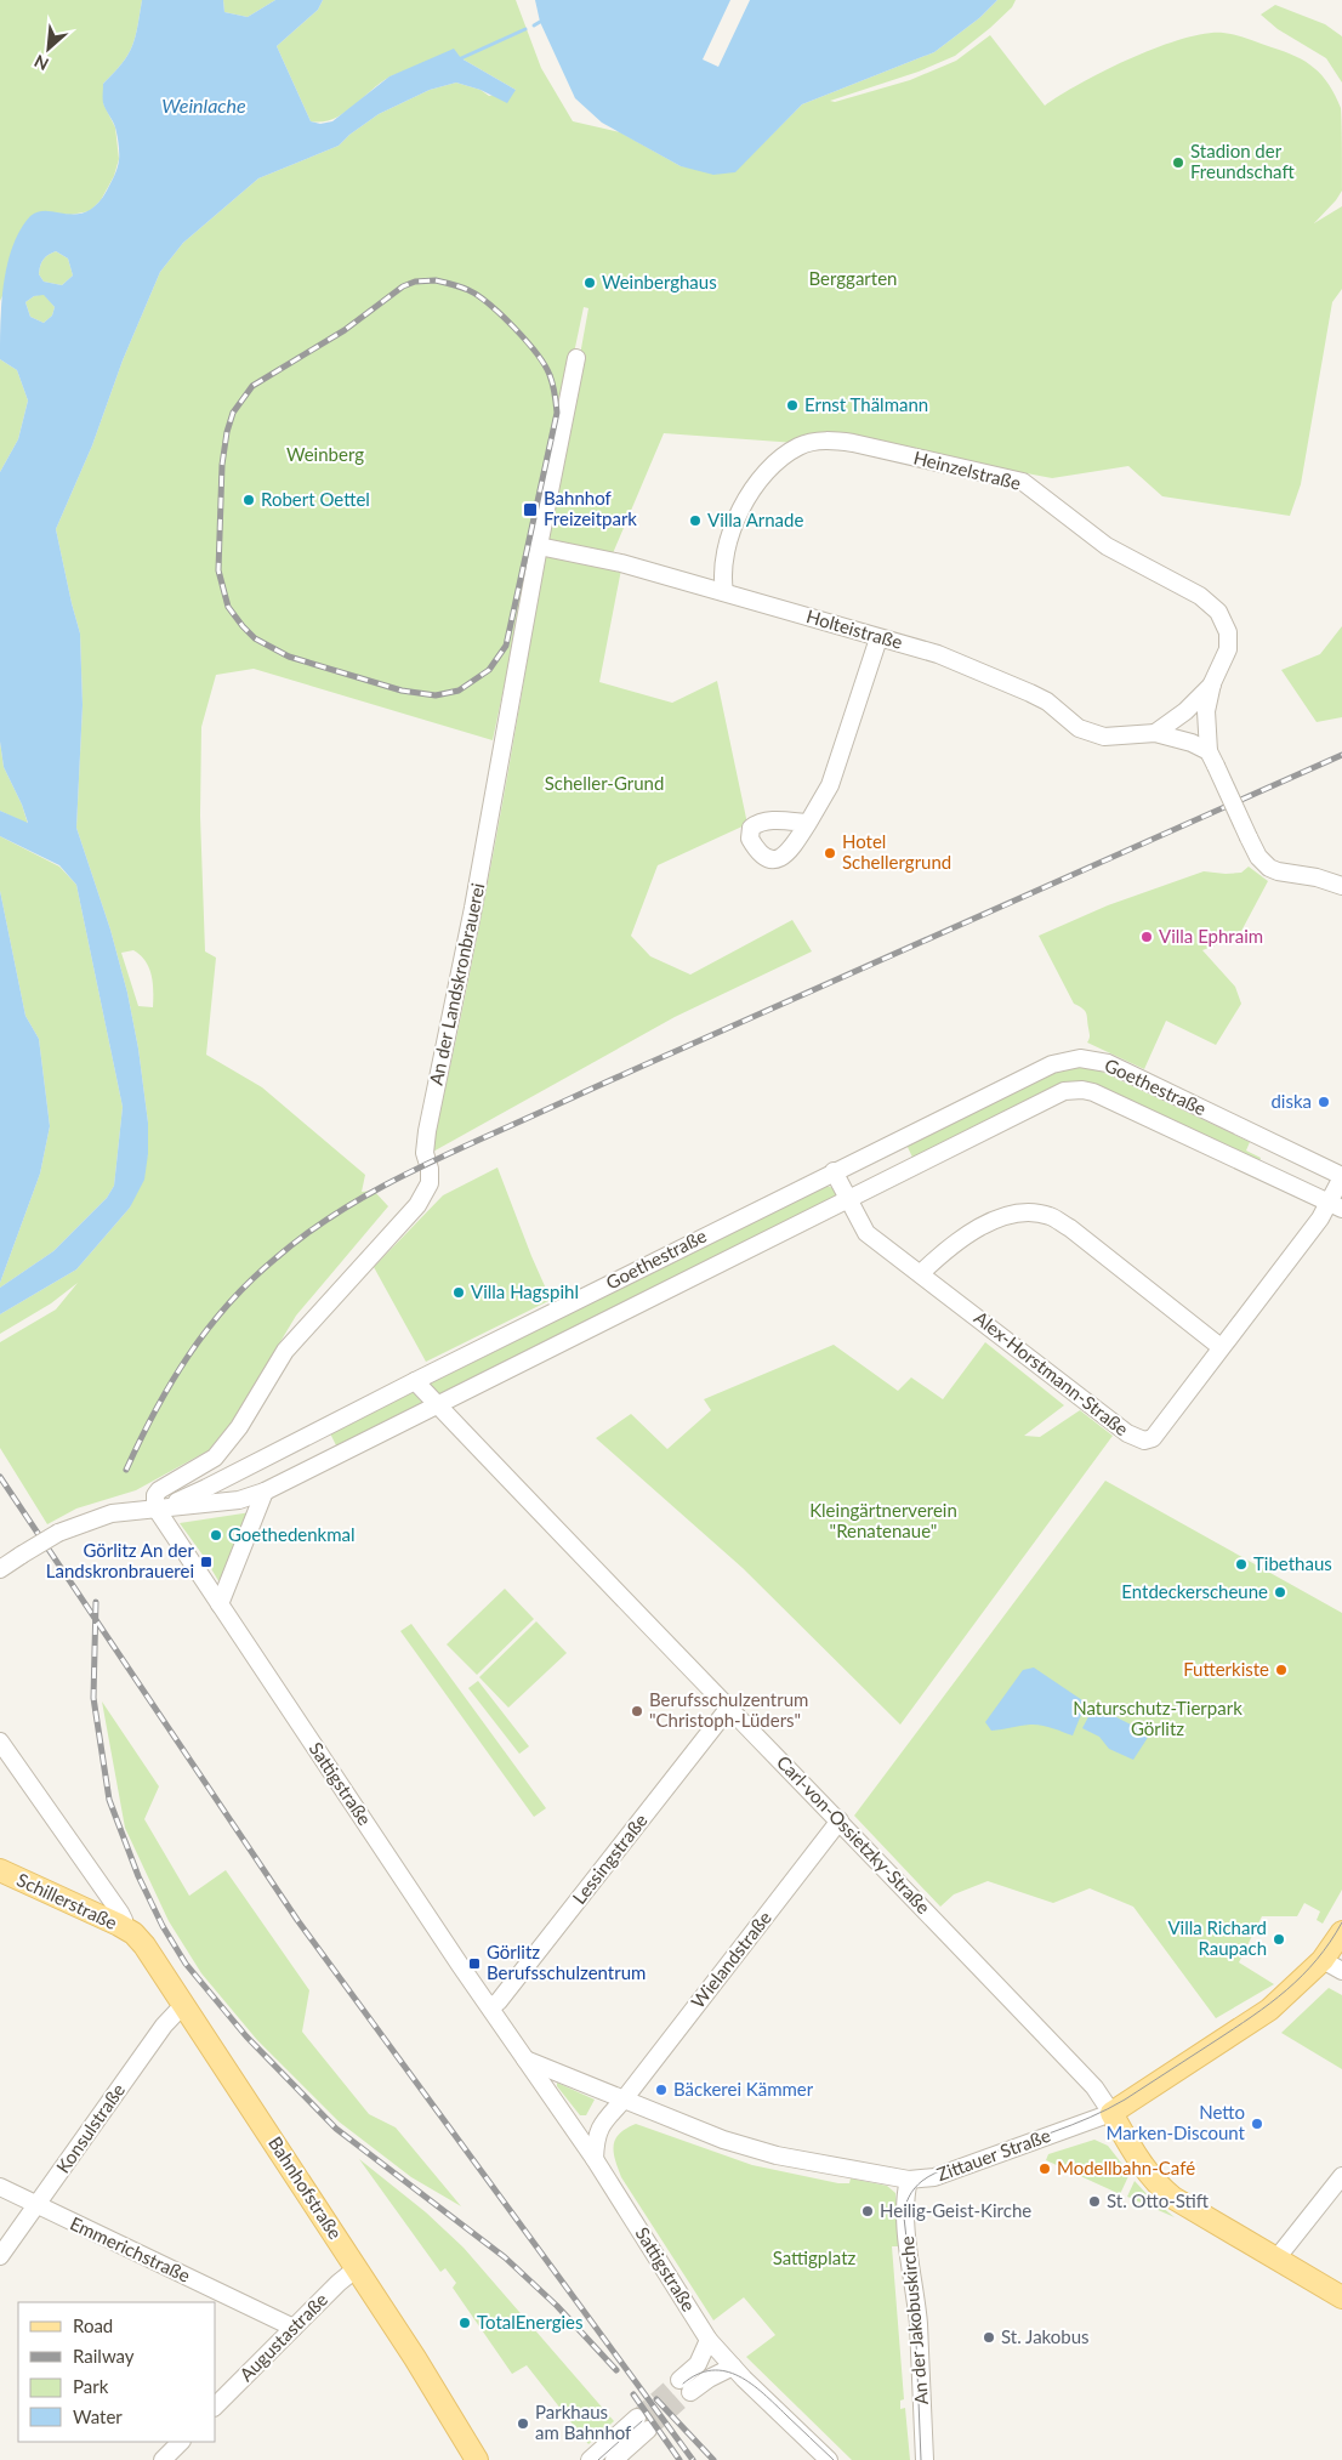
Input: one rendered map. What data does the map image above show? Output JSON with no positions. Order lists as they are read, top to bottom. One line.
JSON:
{"streets":{"main road":["Schillerstraße","Zittauer Straße","Bahnhofstraße"],"street":["Heinzelstraße","Holteistraße","An der Landskronbrauerei","Goethestraße","Alex-Horstmann-Straße","Sattigstraße","Carl-von-Ossietzky-Straße","Lessingstraße","Wielandstraße","Konsulstraße","Emmerichstraße","An der Jakobuskirche","Augustastraße"]},"crossings":[["Heinzelstraße","Holteistraße"],["Holteistraße","An der Landskronbrauerei"],["An der Landskronbrauerei","Goethestraße"],["An der Landskronbrauerei","Sattigstraße"],["Goethestraße","Alex-Horstmann-Straße"],["Goethestraße","Sattigstraße"],["Goethestraße","Carl-von-Ossietzky-Straße"],["Sattigstraße","Lessingstraße"],["Carl-von-Ossietzky-Straße","Lessingstraße"],["Carl-von-Ossietzky-Straße","Wielandstraße"],["Carl-von-Ossietzky-Straße","Zittauer Straße"],["Schillerstraße","Bahnhofstraße"],["Wielandstraße","Zittauer Straße"],["Konsulstraße","Bahnhofstraße"],["Konsulstraße","Emmerichstraße"],["Zittauer Straße","An der Jakobuskirche"],["Bahnhofstraße","Augustastraße"],["Emmerichstraße","Augustastraße"]],"water":["Weinlache"],"parks":["Berggarten","Weinberg","Scheller-Grund","Kleingärtnerverein \"Renatenaue\"","Naturschutz-Tierpark Görlitz","Sattigplatz"],"places":{"other":["Stadion der Freundschaft","Weinberghaus","Ernst Thälmann","Robert Oettel","Villa Arnade","Hotel Schellergrund","Villa Ephraim","diska","Villa Hagspihl","Goethedenkmal","Tibethaus","Entdeckerscheune","Futterkiste","Berufsschulzentrum \"Christoph-Lüders\"","Villa Richard Raupach","Bäckerei Kämmer","Netto Marken-Discount","Modellbahn-Café","St. Otto-Stift","Heilig-Geist-Kirche","TotalEnergies","St. Jakobus","Parkhaus am Bahnhof"],"transit":["Bahnhof Freizeitpark","Görlitz An der Landskronbrauerei","Görlitz Berufsschulzentrum"]},"legend":["Road","Railway","Park","Water"],"north":"bottom left"}
